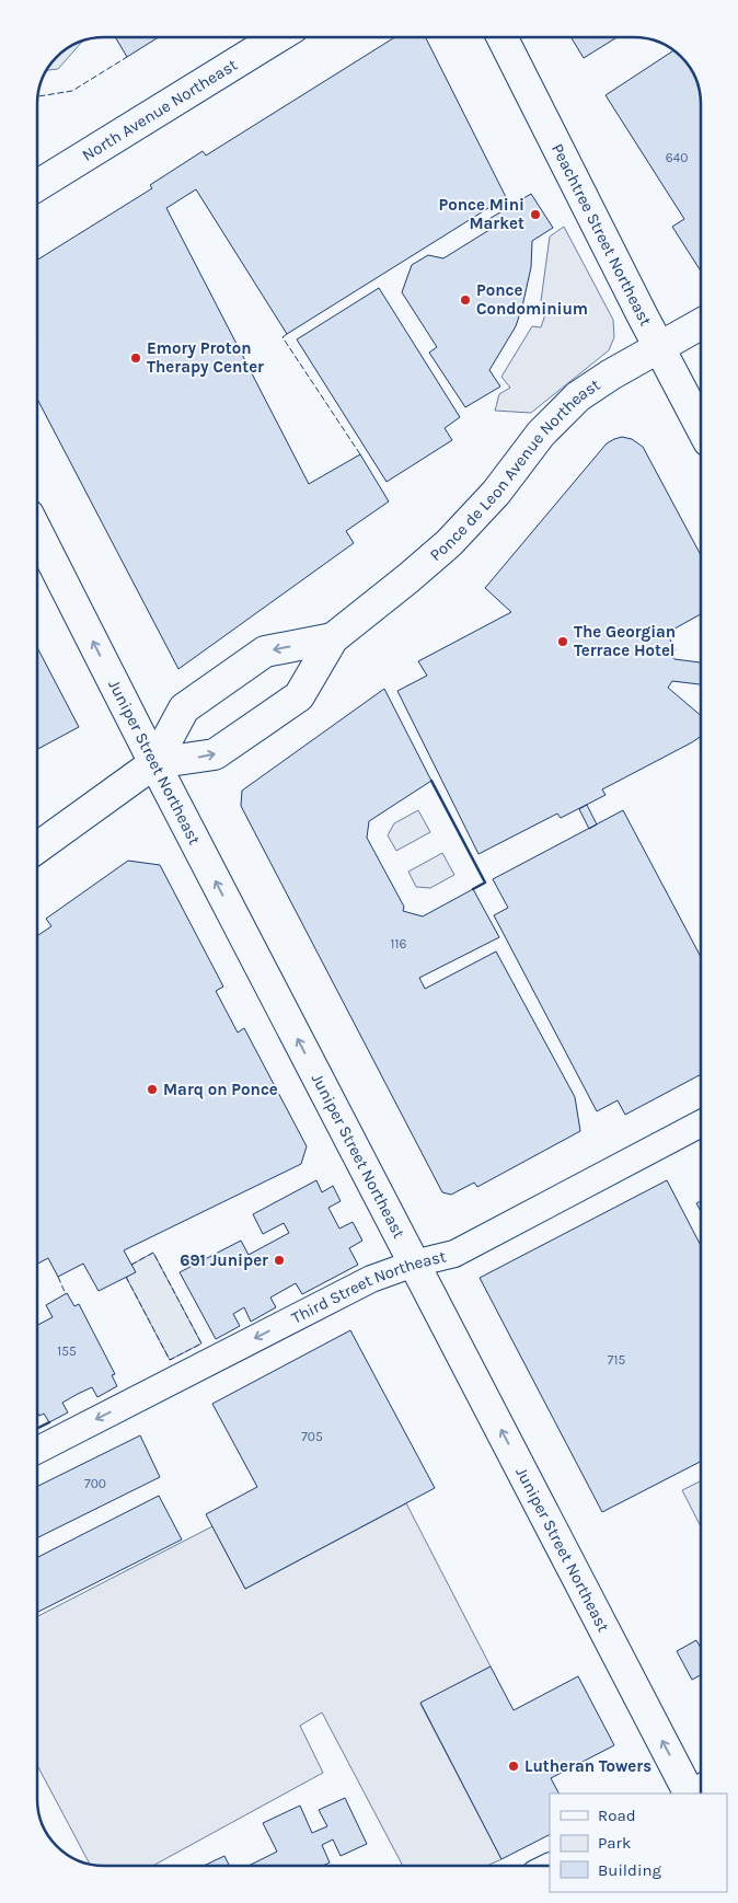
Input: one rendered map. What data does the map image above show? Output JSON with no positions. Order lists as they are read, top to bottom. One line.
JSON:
{"streets":{"main road":["North Avenue Northeast","Peachtree Street Northeast","Ponce de Leon Avenue Northeast","Juniper Street Northeast"],"street":["Third Street Northeast"]},"crossings":[["Peachtree Street Northeast","Ponce de Leon Avenue Northeast"],["Ponce de Leon Avenue Northeast","Juniper Street Northeast"],["Juniper Street Northeast","Third Street Northeast"]],"one_way":["Juniper Street Northeast","Third Street Northeast"],"places":["Ponce Mini Market","Ponce Condominium","Emory Proton Therapy Center","The Georgian Terrace Hotel","Marq on Ponce","691 Juniper","Lutheran Towers"],"house_numbers":["640","116","155","715","705","700"],"legend":["Road","Park","Building"]}
